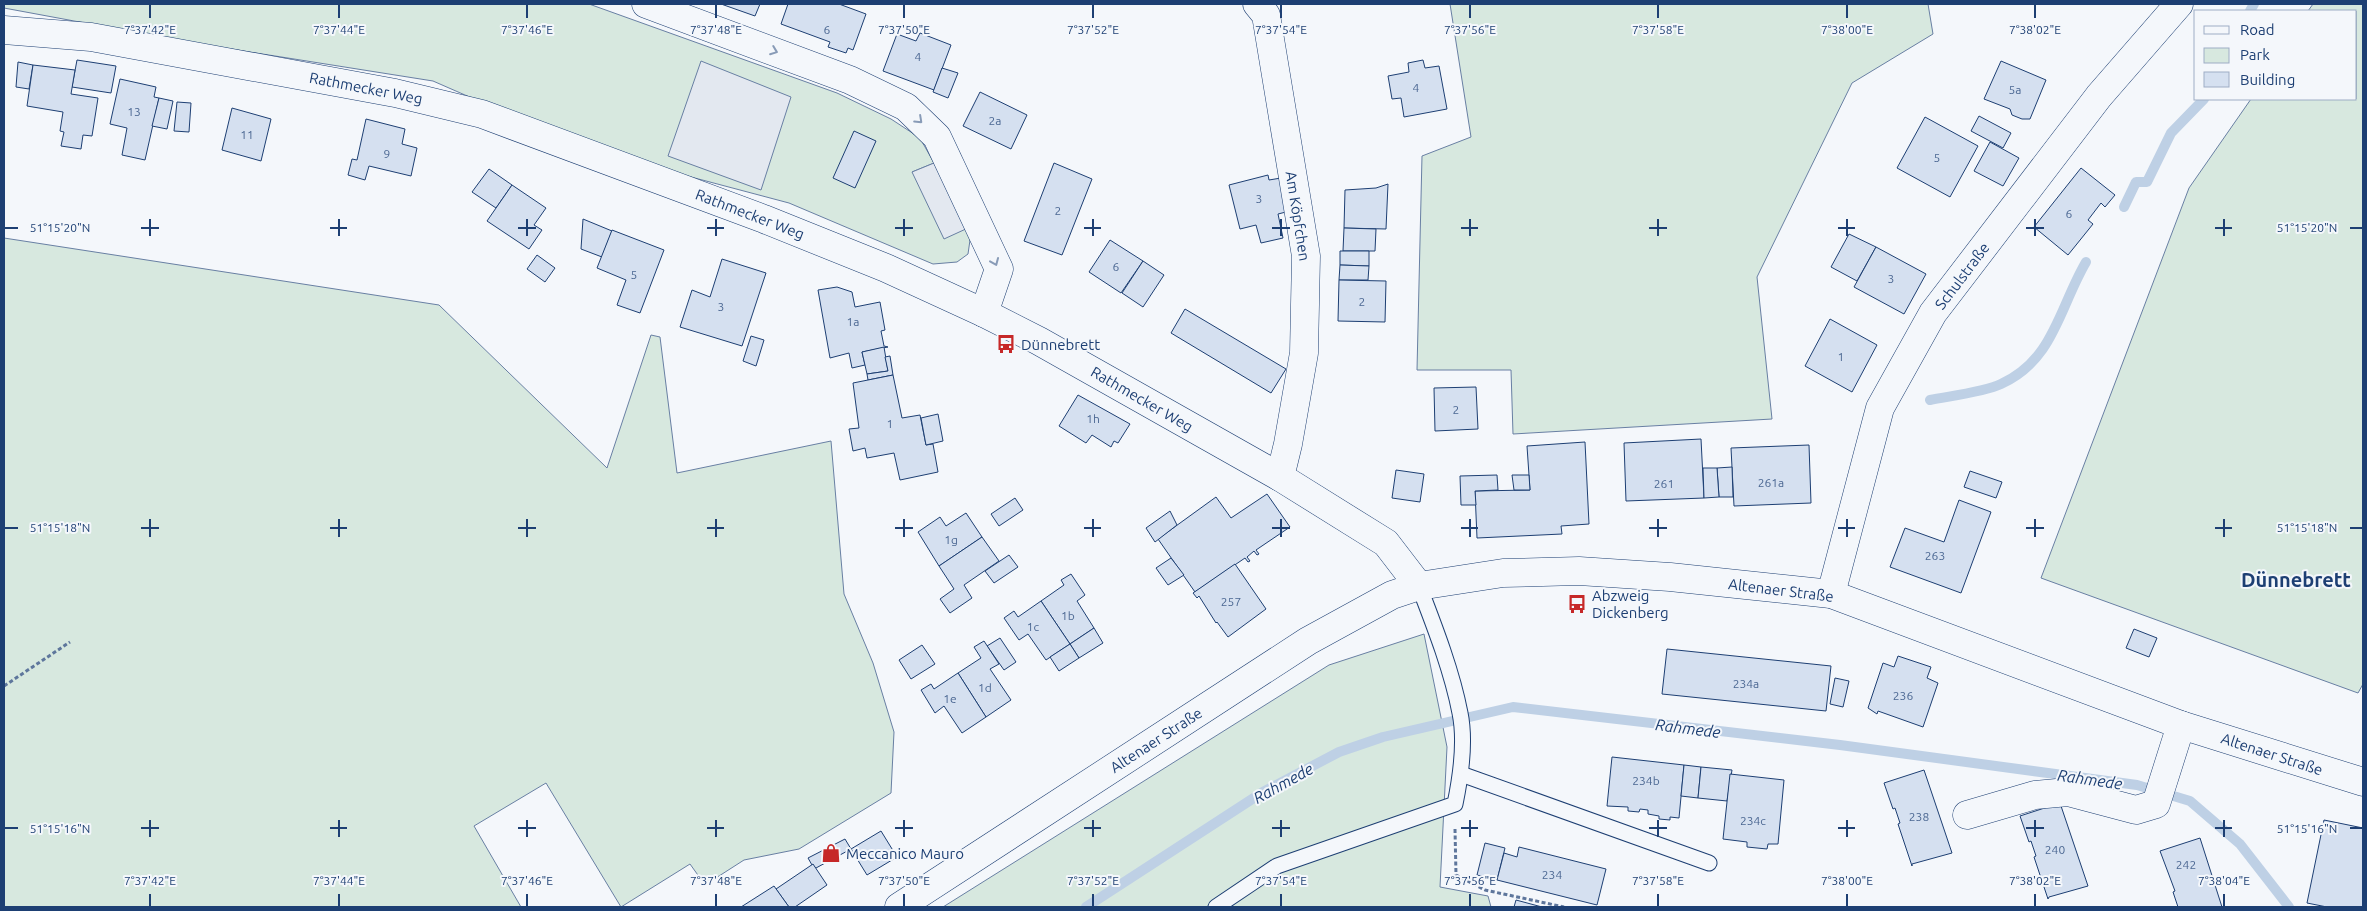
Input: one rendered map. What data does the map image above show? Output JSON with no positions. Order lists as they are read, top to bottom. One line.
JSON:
{"streets":{"street":["Rathmecker Weg","Am Köpfchen","Schulstraße","Altenaer Straße"]},"crossings":[["Rathmecker Weg","Am Köpfchen"],["Rathmecker Weg","Altenaer Straße"],["Schulstraße","Altenaer Straße"]],"districts":["Dünnebrett"],"water":["Rahmede"],"places":{"bus stop":["Dünnebrett","Abzweig Dickenberg"],"shop":["Meccanico Mauro"]},"house_numbers":["6","4","4","5a","13","2a","11","9","5","3","2","6","6","5","3","2","3","1a","1","2","1h","1","261a","261","1g","263","257","1b","1c","234a","1d","236","1e","234b","238","234c","240","242","234"],"legend":["Road","Park","Building"],"coordinates":["7°37'42\"E","7°37'44\"E","7°37'46\"E","7°37'48\"E","7°37'50\"E","7°37'52\"E","7°37'54\"E","7°37'56\"E","7°37'58\"E","7°38'00\"E","7°38'02\"E","51°15'20\"N","51°15'18\"N","51°15'16\"N","7°38'04\"E"]}
